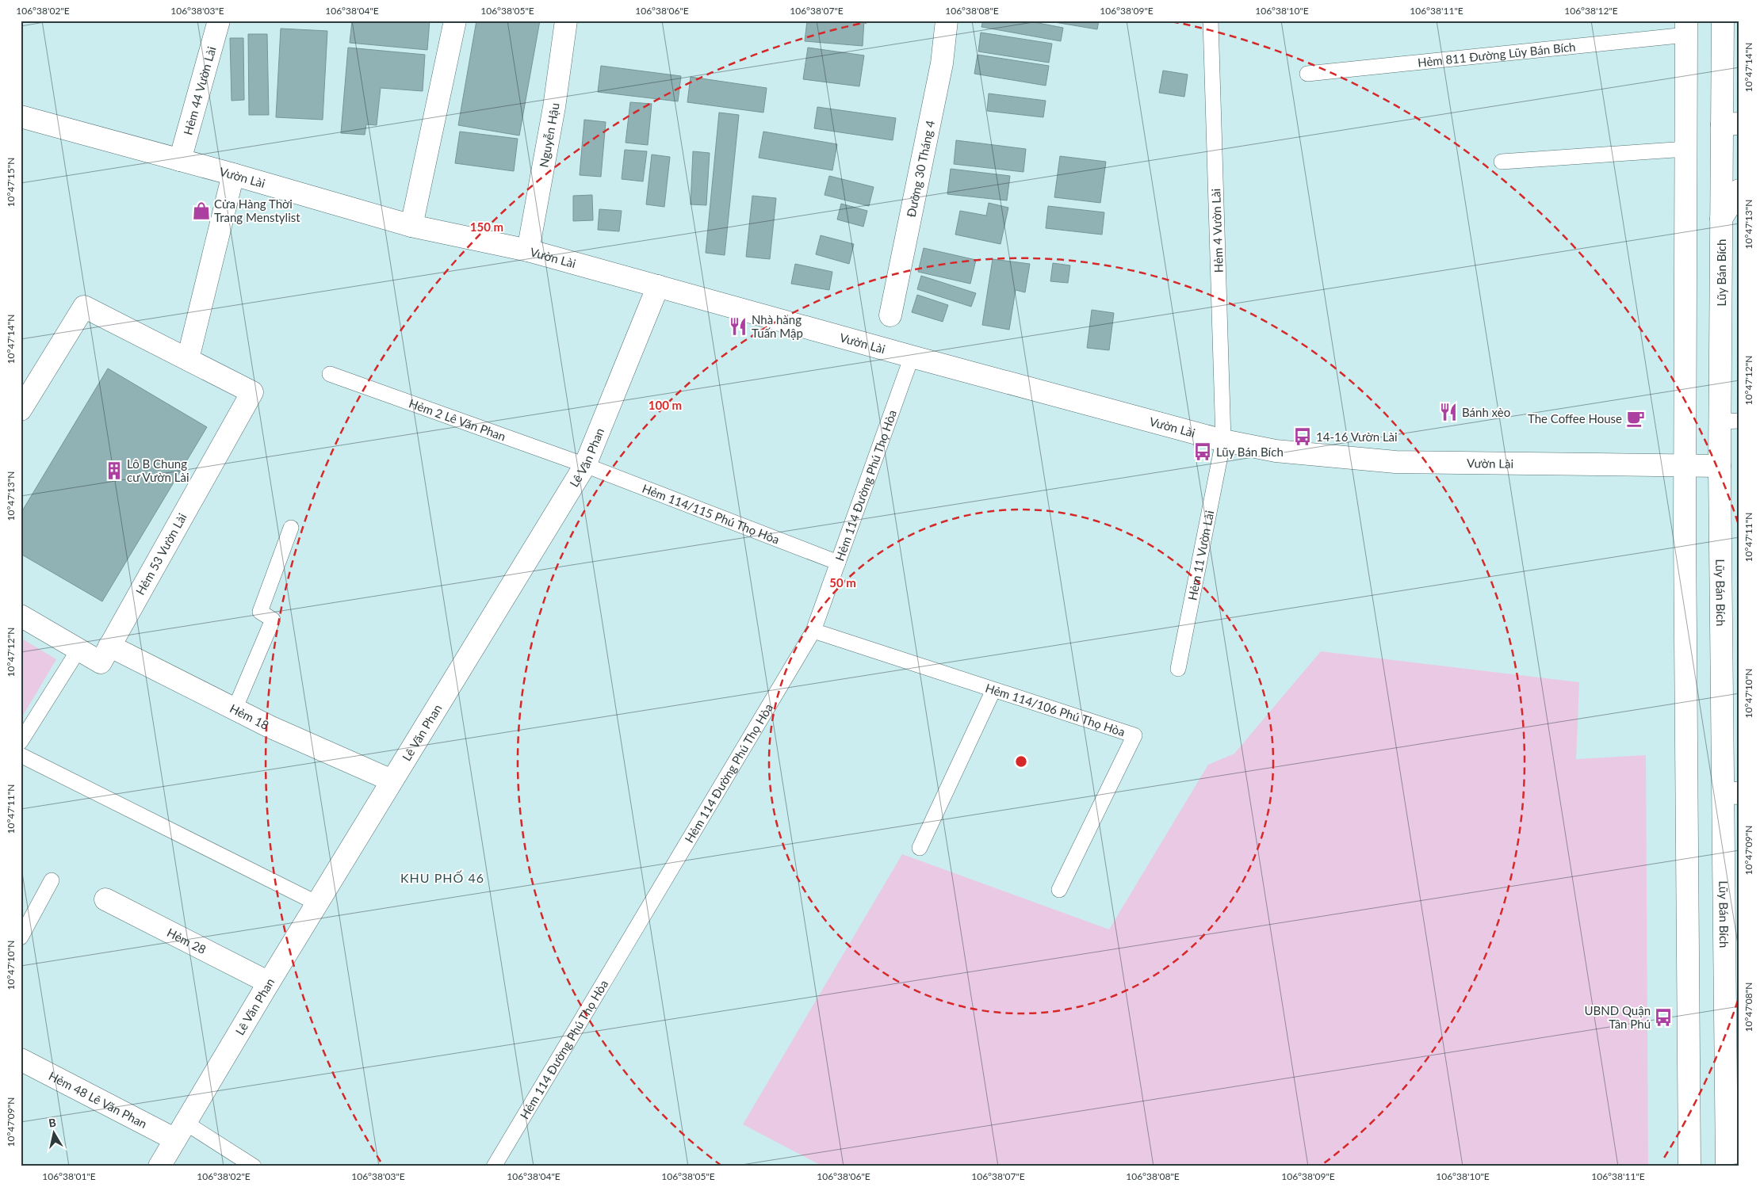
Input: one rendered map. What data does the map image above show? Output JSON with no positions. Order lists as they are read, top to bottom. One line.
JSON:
{"streets":{"street":["Hẻm 44 Vườn Lài","Nguyễn Hậu","Đường 30 Tháng 4","Vườn Lài","Lũy Bán Bích","Lê Văn Phan","Hẻm 53 Vườn Lài","Hẻm 18","Hẻm 28","Hẻm 48 Lê Văn Phan"],"lane":["Hẻm 811 Đường Lũy Bán Bích","Hẻm 4 Vườn Lài","Hẻm 2 Lê Văn Phan","Hẻm 114 Đường Phú Thọ Hòa","Hẻm 114/115 Phú Thọ Hòa","Hẻm 11 Vườn Lài","Hẻm 114/106 Phú Thọ Hòa"]},"crossings":[["Hẻm 44 Vườn Lài","Vườn Lài"],["Nguyễn Hậu","Vườn Lài"],["Vườn Lài","Hẻm 4 Vườn Lài"],["Vườn Lài","Lũy Bán Bích"],["Vườn Lài","Lê Văn Phan"],["Vườn Lài","Hẻm 114 Đường Phú Thọ Hòa"],["Vườn Lài","Hẻm 11 Vườn Lài"],["Hẻm 4 Vườn Lài","Hẻm 11 Vườn Lài"],["Hẻm 2 Lê Văn Phan","Lê Văn Phan"],["Hẻm 2 Lê Văn Phan","Hẻm 114/115 Phú Thọ Hòa"],["Lê Văn Phan","Hẻm 114/115 Phú Thọ Hòa"],["Lê Văn Phan","Hẻm 18"],["Lê Văn Phan","Hẻm 28"],["Lê Văn Phan","Hẻm 48 Lê Văn Phan"],["Hẻm 114 Đường Phú Thọ Hòa","Hẻm 114/115 Phú Thọ Hòa"],["Hẻm 114 Đường Phú Thọ Hòa","Hẻm 114/106 Phú Thọ Hòa"],["Hẻm 53 Vườn Lài","Hẻm 18"]],"districts":["KHU PHỐ 46"],"places":{"shop":["Cửa Hàng Thời Trang Menstylist"],"restaurant":["Nhà hàng Tuấn Mập","Bánh xèo"],"cafe":["The Coffee House"],"bus stop":["14-16 Vườn Lài","Lũy Bán Bích","UBND Quận Tân Phú"],"building":["Lô B Chung cư Vườn Lài"]},"north":"top","coordinates":["106°38'02\"E","106°38'03\"E","106°38'04\"E","106°38'05\"E","106°38'06\"E","106°38'07\"E","106°38'08\"E","106°38'09\"E","106°38'10\"E","106°38'11\"E","106°38'12\"E","10°47'14\"N","10°47'15\"N","10°47'13\"N","10°47'12\"N","10°47'11\"N","10°47'10\"N","10°47'09\"N","10°47'08\"N","106°38'01\"E"],"rings":["150 m","100 m","50 m"]}
